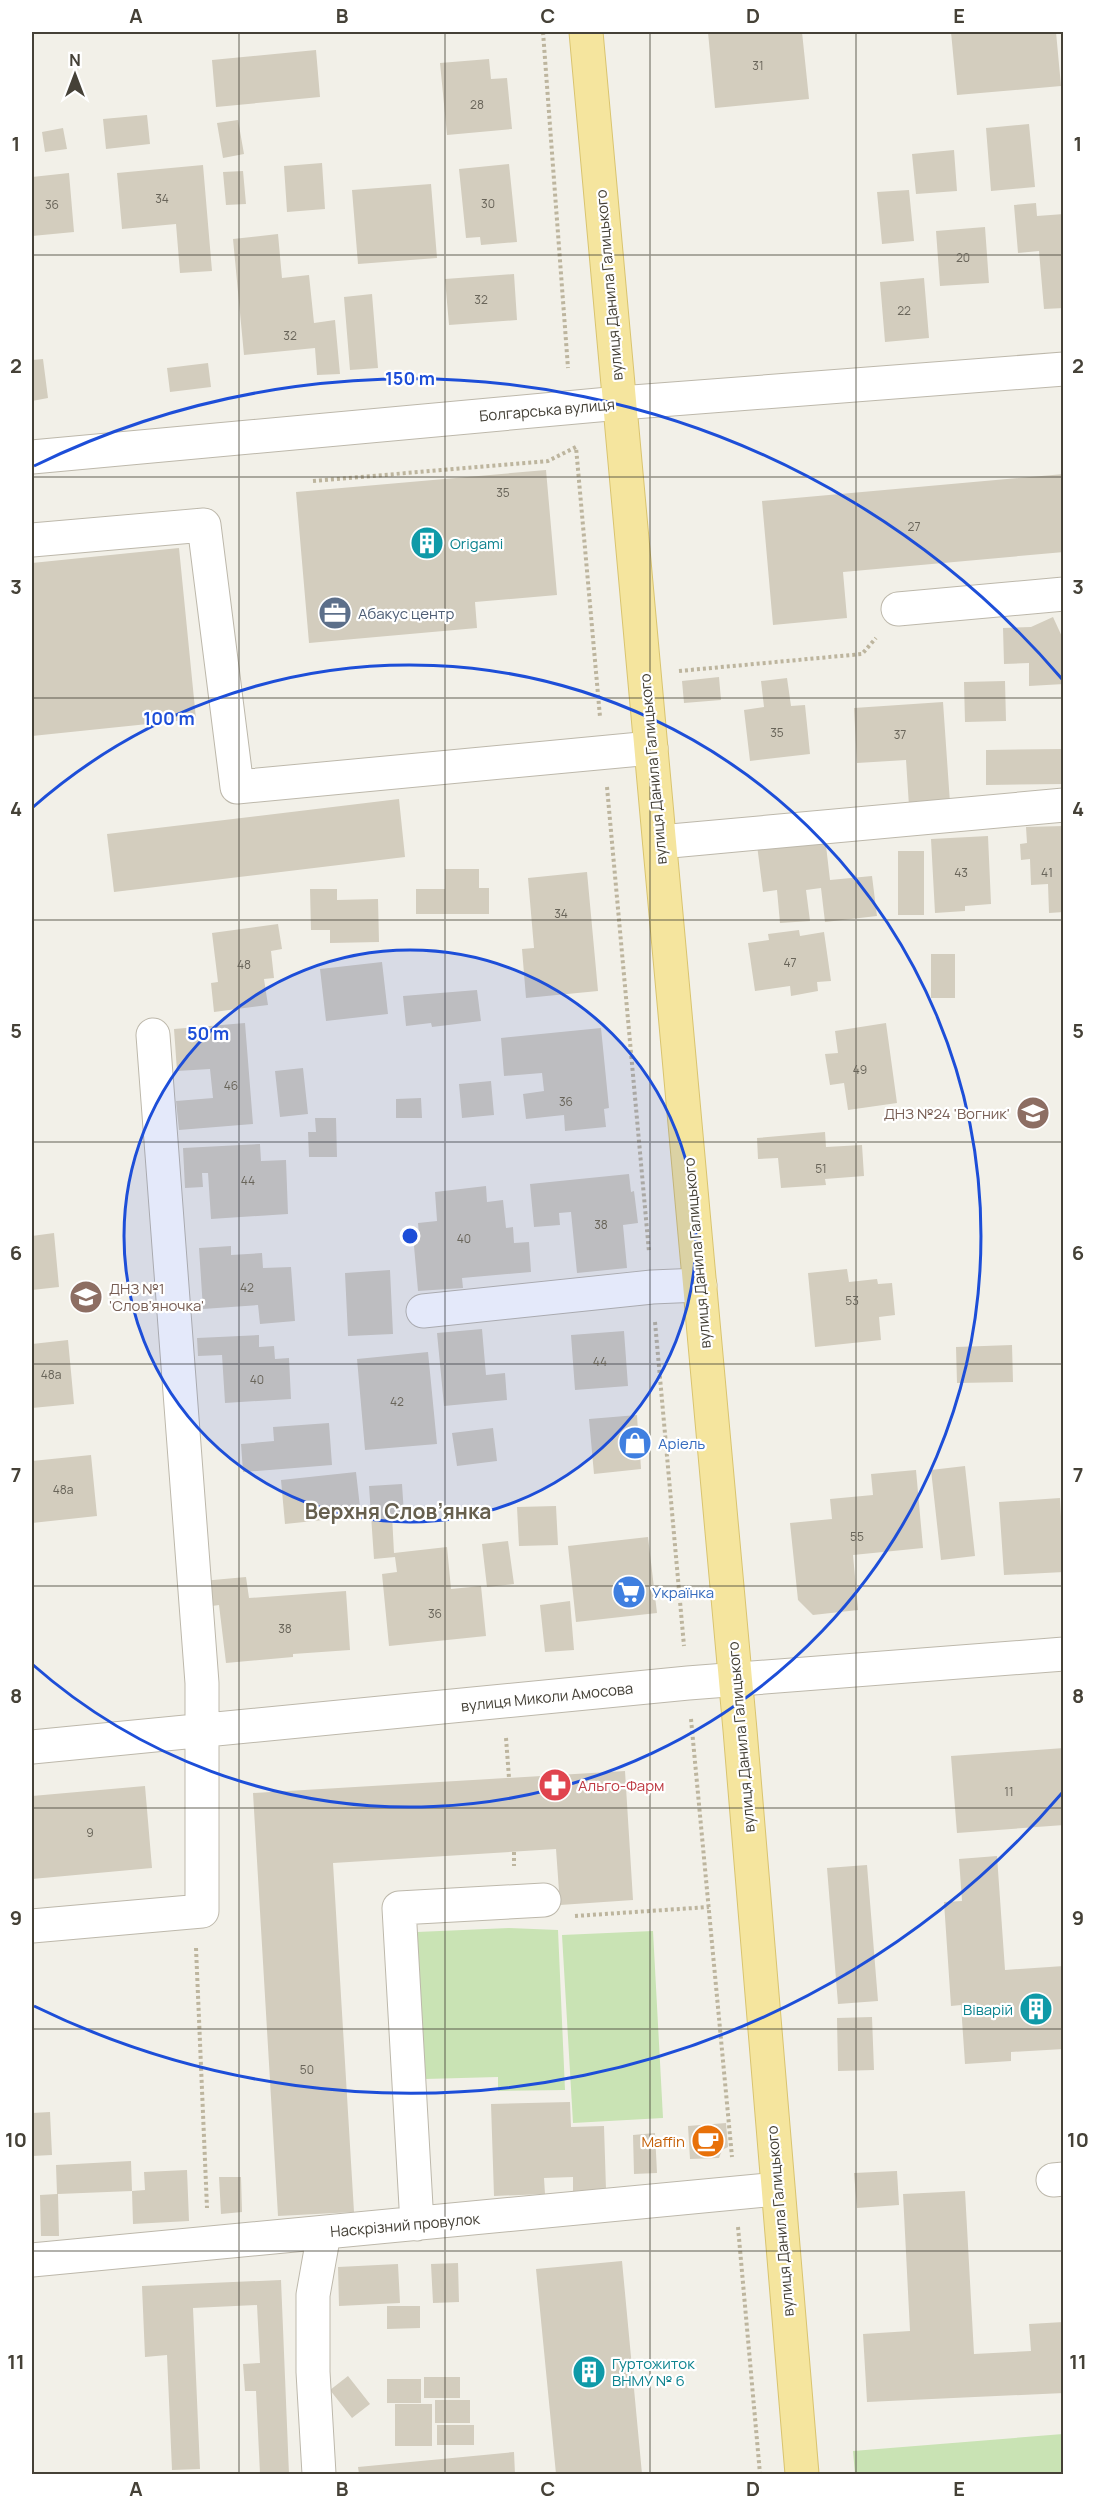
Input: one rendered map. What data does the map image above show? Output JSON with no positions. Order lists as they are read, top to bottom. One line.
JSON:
{"streets":{"main road":["вулиця Данила Галицького"],"street":["Болгарська вулиця","вулиця Миколи Амосова","Наскрізний провулок"]},"crossings":[["вулиця Данила Галицького","Болгарська вулиця"],["вулиця Данила Галицького","вулиця Миколи Амосова"],["вулиця Данила Галицького","Наскрізний провулок"]],"districts":["Верхня Слов’янка"],"places":{"building":["Origami","Віварій","Гуртожиток ВНМУ № 6"],"office":["Абакус центр"],"school or university":["ДНЗ №24 'Вогник'","ДНЗ №1 'Слов’яночка'"],"shop":["Аріель"],"supermarket":["Українка"],"pharmacy":["Альго-Фарм"],"cafe":["Maffin"]},"house_numbers":["31","28","34","30","36","20","32","22","32","35","27","35","37","43","41","34","47","48","49","46","36","51","44","38","40","42","53","44","48а","40","42","48а","55","36","38","11","9","50"],"north":"top","grid":{"columns":["A","B","C","D","E"],"rows":["1","2","3","4","5","6","7","8","9","10","11"]},"rings":["150 m","100 m","50 m"]}
